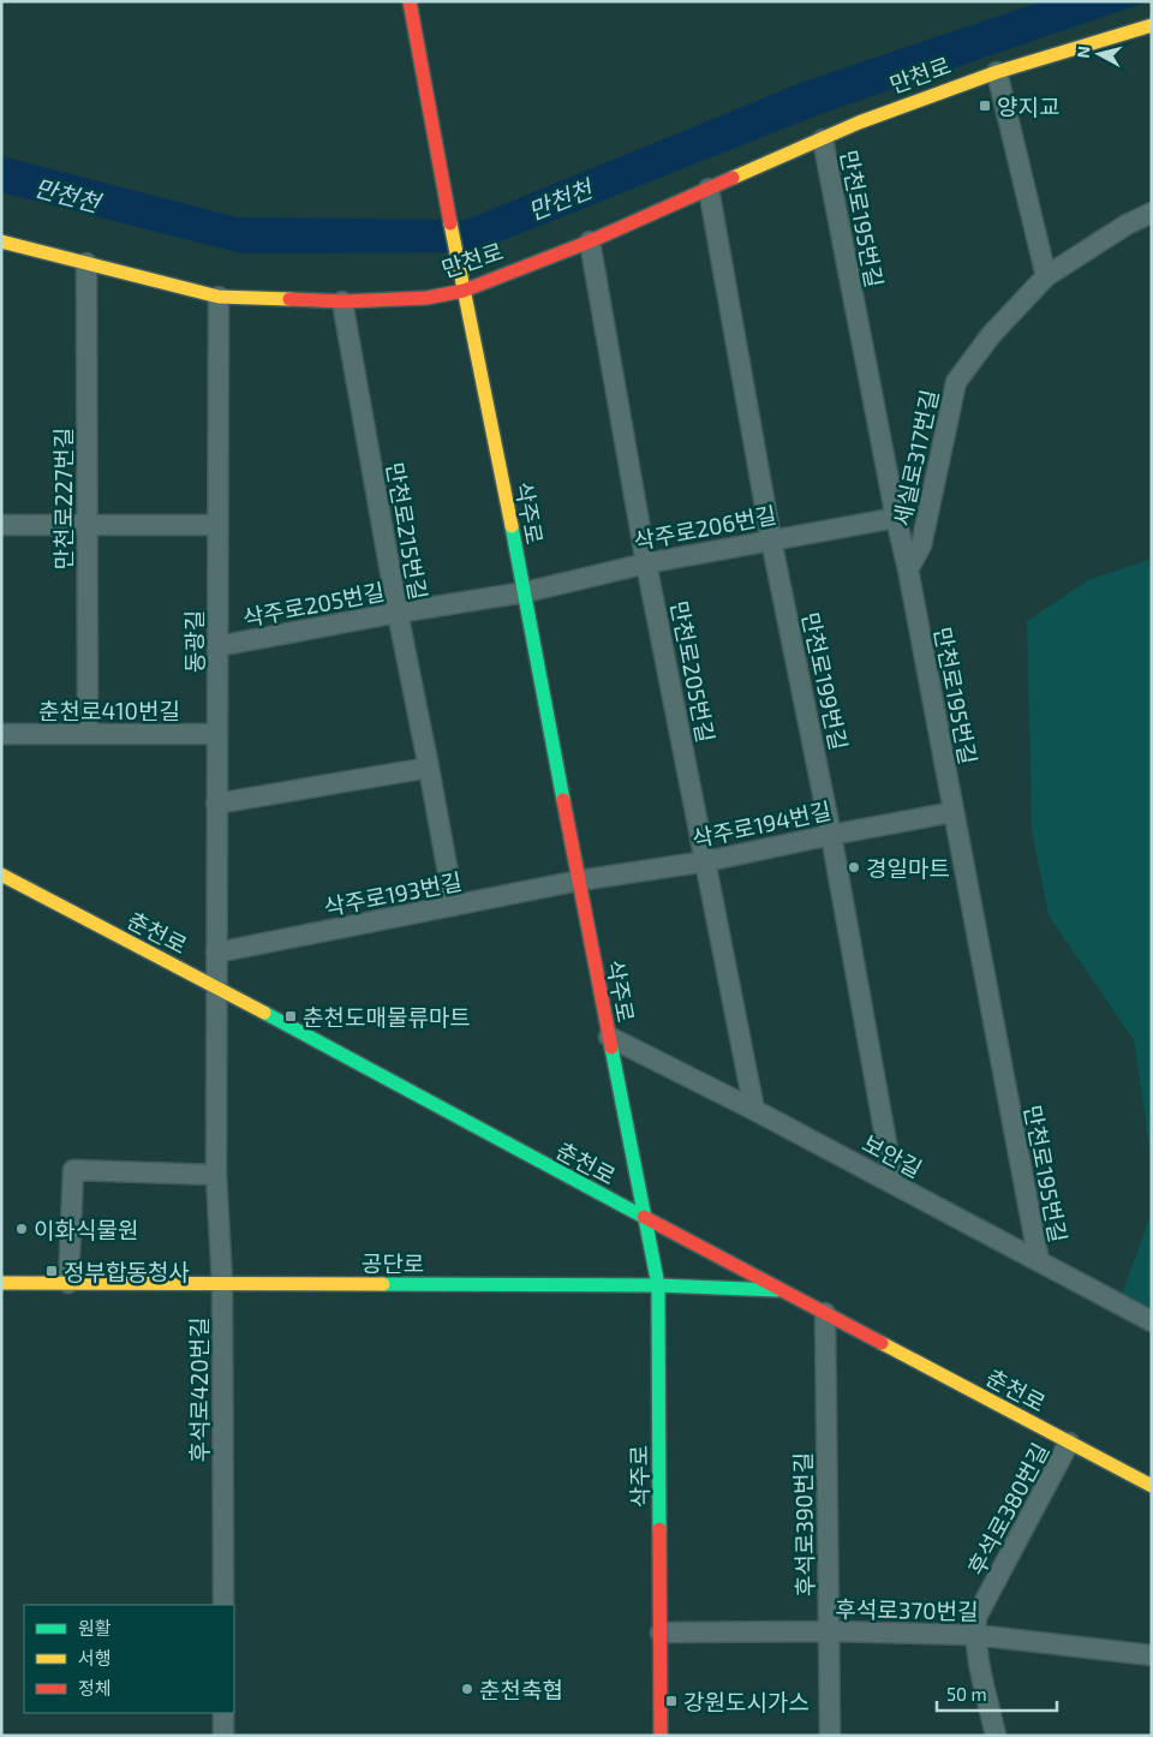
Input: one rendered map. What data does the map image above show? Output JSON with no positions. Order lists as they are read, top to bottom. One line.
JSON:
{"streets":{"street":["만천로","만천로195번길","세실로317번길","만천로227번길","삭주로","삭주로206번길","만천로215번길","삭주로205번길","동광길","만천로205번길","만천로199번길","춘천로410번길","삭주로194번길","삭주로193번길","춘천로","보안길","공단로","후석로420번길","후석로380번길","후석로390번길","후석로370번길"]},"crossings":[["만천로","만천로195번길"],["만천로","만천로227번길"],["만천로","삭주로"],["만천로","만천로215번길"],["만천로","동광길"],["만천로","만천로205번길"],["만천로","만천로199번길"],["만천로195번길","세실로317번길"],["만천로195번길","삭주로206번길"],["만천로195번길","삭주로194번길"],["만천로195번길","보안길"],["만천로227번길","춘천로410번길"],["삭주로","삭주로206번길"],["삭주로","삭주로205번길"],["삭주로","삭주로194번길"],["삭주로","삭주로193번길"],["삭주로","춘천로"],["삭주로","보안길"],["삭주로","공단로"],["삭주로","후석로370번길"],["삭주로206번길","삭주로205번길"],["삭주로206번길","만천로205번길"],["삭주로206번길","만천로199번길"],["만천로215번길","삭주로205번길"],["만천로215번길","삭주로193번길"],["삭주로205번길","동광길"],["동광길","춘천로410번길"],["동광길","삭주로193번길"],["동광길","춘천로"],["동광길","후석로420번길"],["만천로205번길","삭주로194번길"],["만천로205번길","보안길"],["만천로199번길","삭주로194번길"],["만천로199번길","보안길"],["삭주로194번길","삭주로193번길"],["춘천로","공단로"],["춘천로","후석로420번길"],["춘천로","후석로380번길"],["춘천로","후석로390번길"],["공단로","후석로420번길"],["후석로380번길","후석로370번길"],["후석로390번길","후석로370번길"]],"water":["만천천"],"places":{"transit":["양지교","춘천도매물류마트","정부합동청사","강원도시가스"],"other":["경일마트","이화식물원","춘천축협"]},"legend":["원활","서행","정체"],"scale_bar":"50 m","north":"left"}
